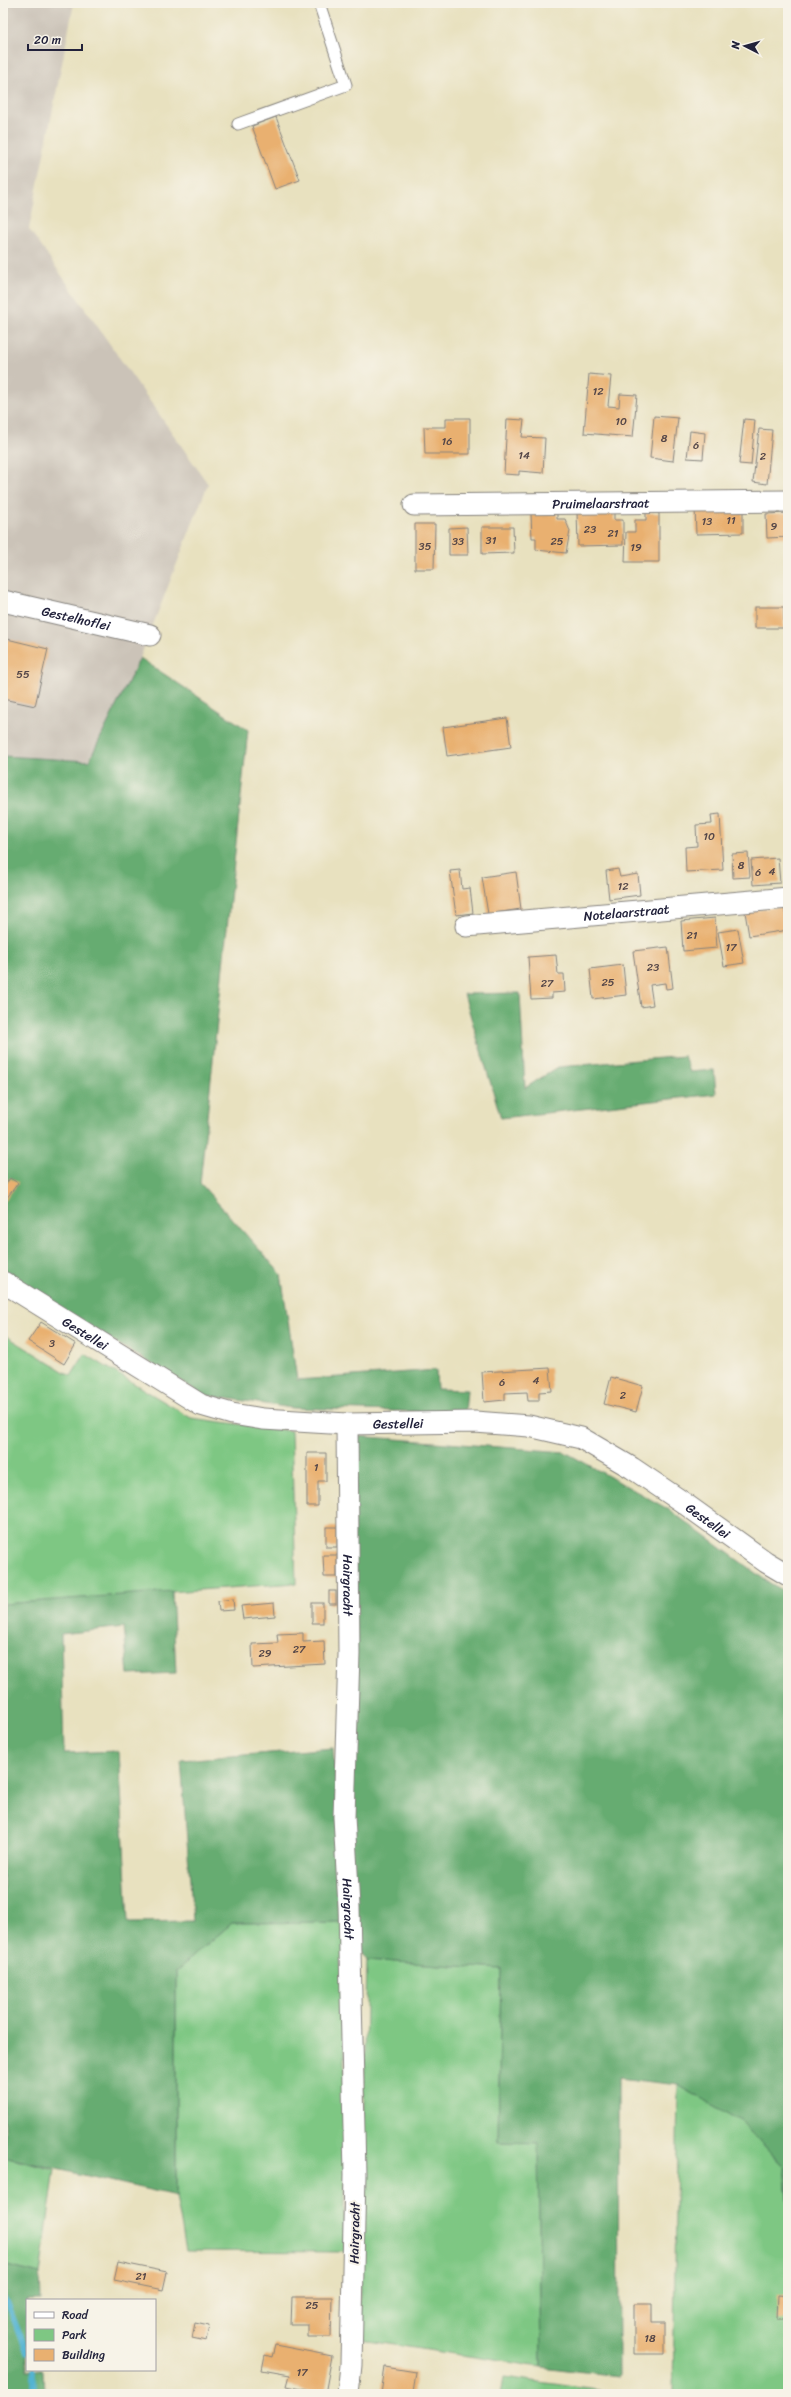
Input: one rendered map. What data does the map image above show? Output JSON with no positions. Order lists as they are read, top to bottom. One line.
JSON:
{"streets":{"street":["Pruimelaarstraat","Gestelhoflei","Notelaarstraat","Gestellei","Hairgracht"]},"crossings":[["Gestellei","Hairgracht"]],"house_numbers":["12","10","8","16","6","14","2","11","13","9","23","21","31","33","25","35","19","55","10","8","4","6","12","21","17","23","25","27","3","4","6","2","1","27","29","21","25","18","17"],"legend":["Road","Park","Building"],"scale_bar":"20 m","north":"left"}
